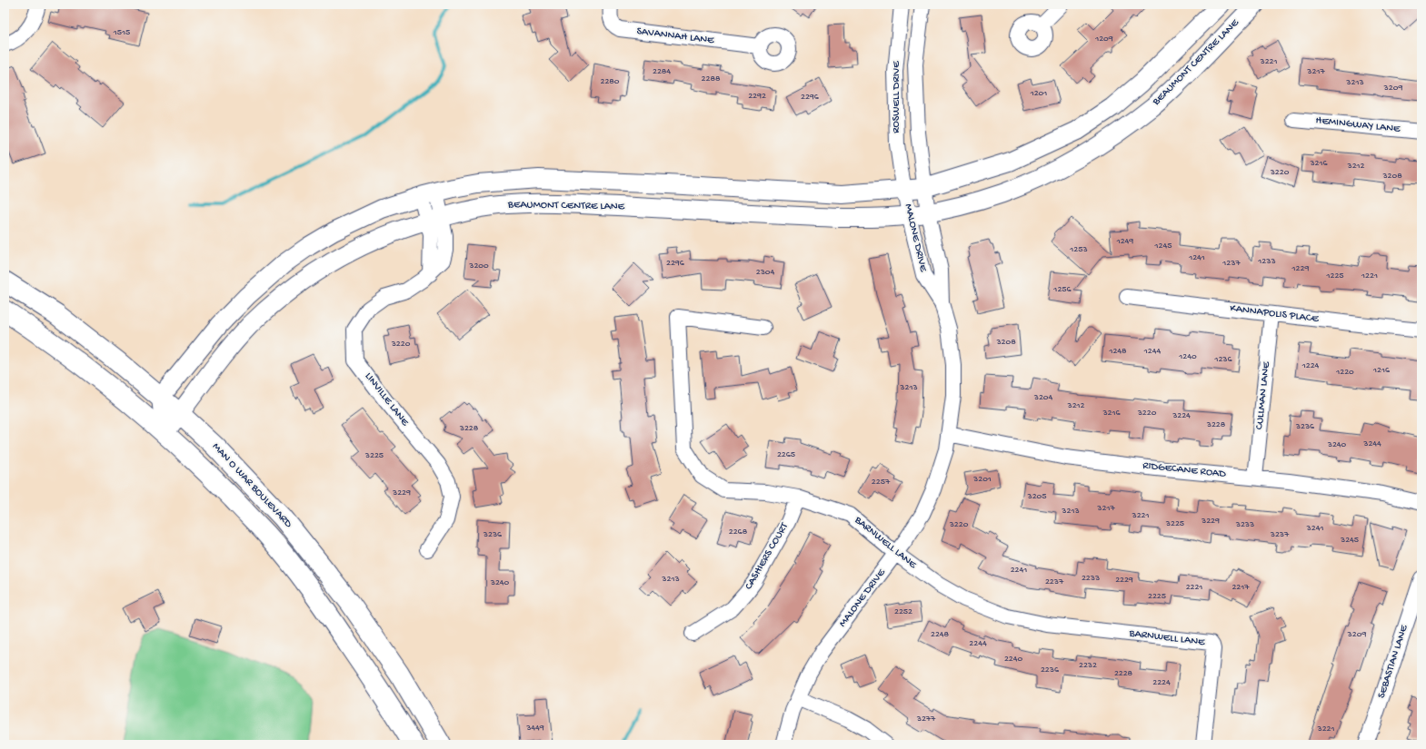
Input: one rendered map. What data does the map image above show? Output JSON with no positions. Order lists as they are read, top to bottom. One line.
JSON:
{"streets":{"main road":["MAN O WAR BOULEVARD"],"street":["SAVANNAH LANE","BEAUMONT CENTRE LANE","ROSWELL DRIVE","HEMINGWAY LANE","MALONE DRIVE","KANNAPOLIS PLACE","CULLMAN LANE","LINVILLE LANE","RIDGECANE ROAD","BARNWELL LANE","CASHIERS COURT","SEBASTIAN LANE"]},"crossings":[["BEAUMONT CENTRE LANE","MALONE DRIVE"],["BEAUMONT CENTRE LANE","LINVILLE LANE"],["BEAUMONT CENTRE LANE","MAN O WAR BOULEVARD"],["ROSWELL DRIVE","MALONE DRIVE"],["MALONE DRIVE","RIDGECANE ROAD"],["MALONE DRIVE","BARNWELL LANE"],["KANNAPOLIS PLACE","CULLMAN LANE"],["CULLMAN LANE","RIDGECANE ROAD"],["BARNWELL LANE","CASHIERS COURT"]],"house_numbers":["1515","1209","3221","2284","3217","2288","2280","3213","3209","1201","2292","2296","3216","3212","3220","3208","1249","1245","1253","1241","1233","2296","1237","3200","1229","2304","1225","1221","1256","3208","3220","1248","1244","1240","1236","1224","1216","1220","3213","3204","3212","3216","3220","3224","3228","3236","3228","3244","3240","2265","3225","3201","2257","3229","3205","3217","3213","3221","3229","3225","3220","3233","3241","2268","3236","3237","3245","2241","2233","3213","2229","2237","3240","2221","2217","2225","2252","2248","3209","2244","2240","2232","2236","2228","2224","3277","3449","3221"]}
